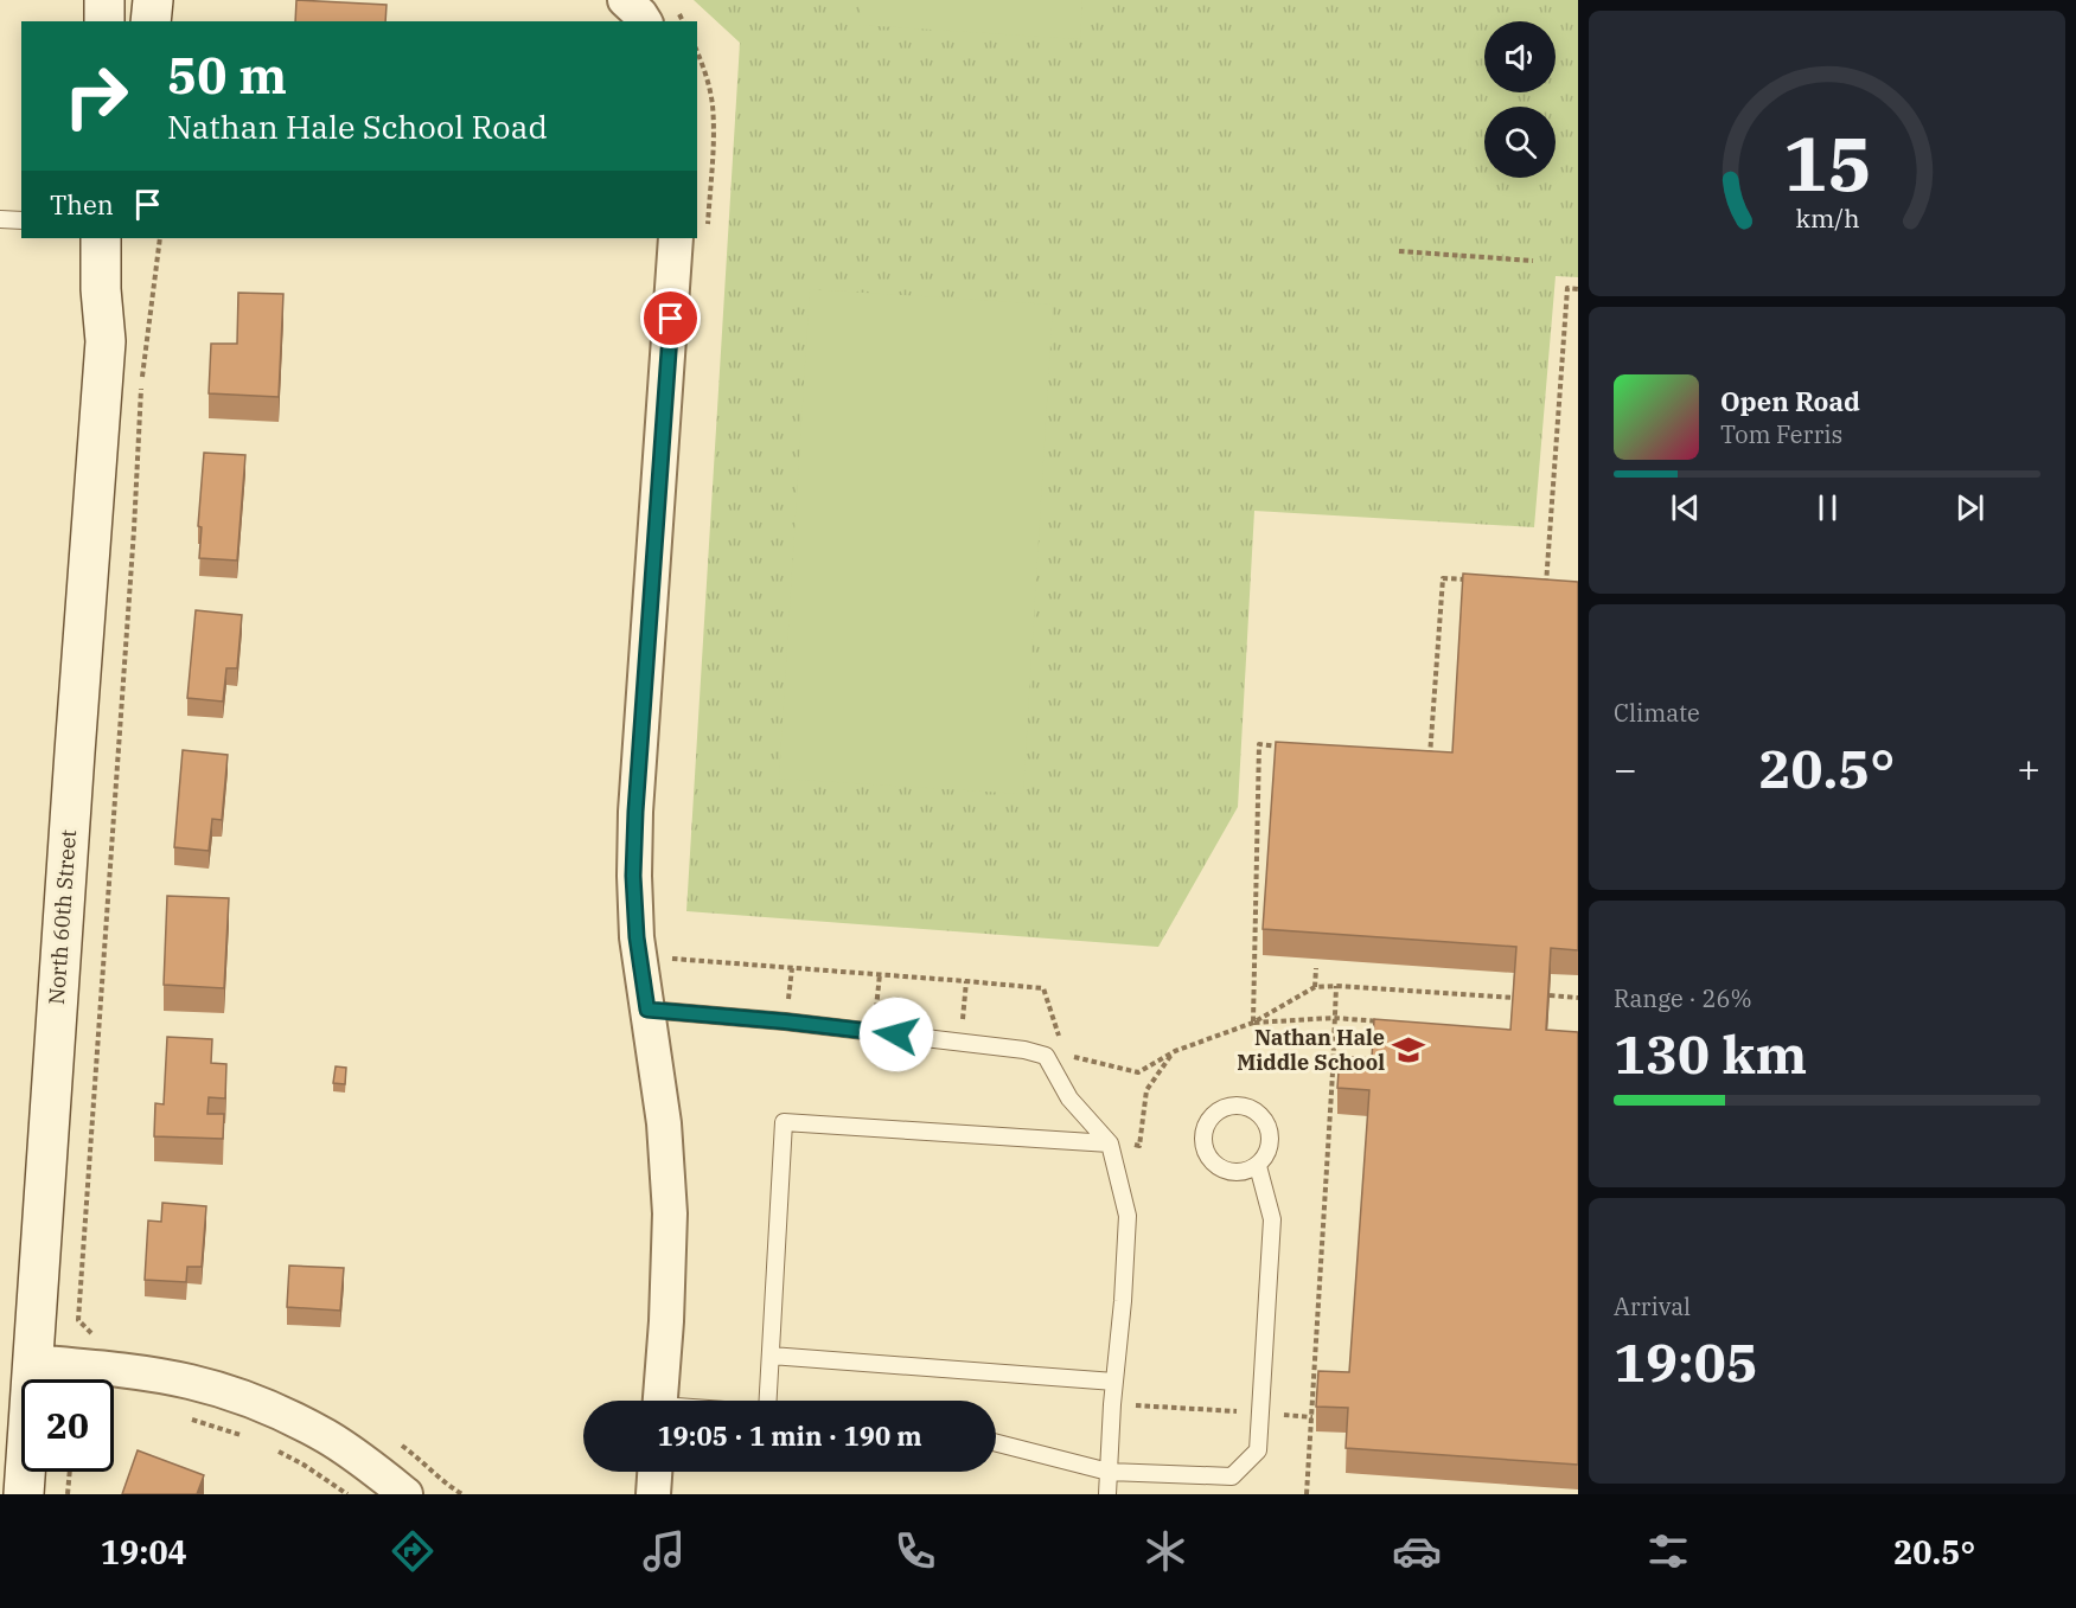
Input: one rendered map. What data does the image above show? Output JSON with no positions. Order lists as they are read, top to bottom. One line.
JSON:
{"streets":{"main road":["North 60th Street"]},"places":{"school or university":["Nathan Hale Middle School"]},"page":{"turn":["50 m","Nathan Hale School Road"],"then":"Then","song":["Open Road","Tom Ferris"],"tile":["Climate",["Range · 26%","130 km"],["Arrival","19:05"]],"heat":["−","20.5°","+"],"limit":"20","trip":"19:05 · 1 min · 190 m","tabs":["19:04","20.5°"],"gauge":["15","km/h"]}}
